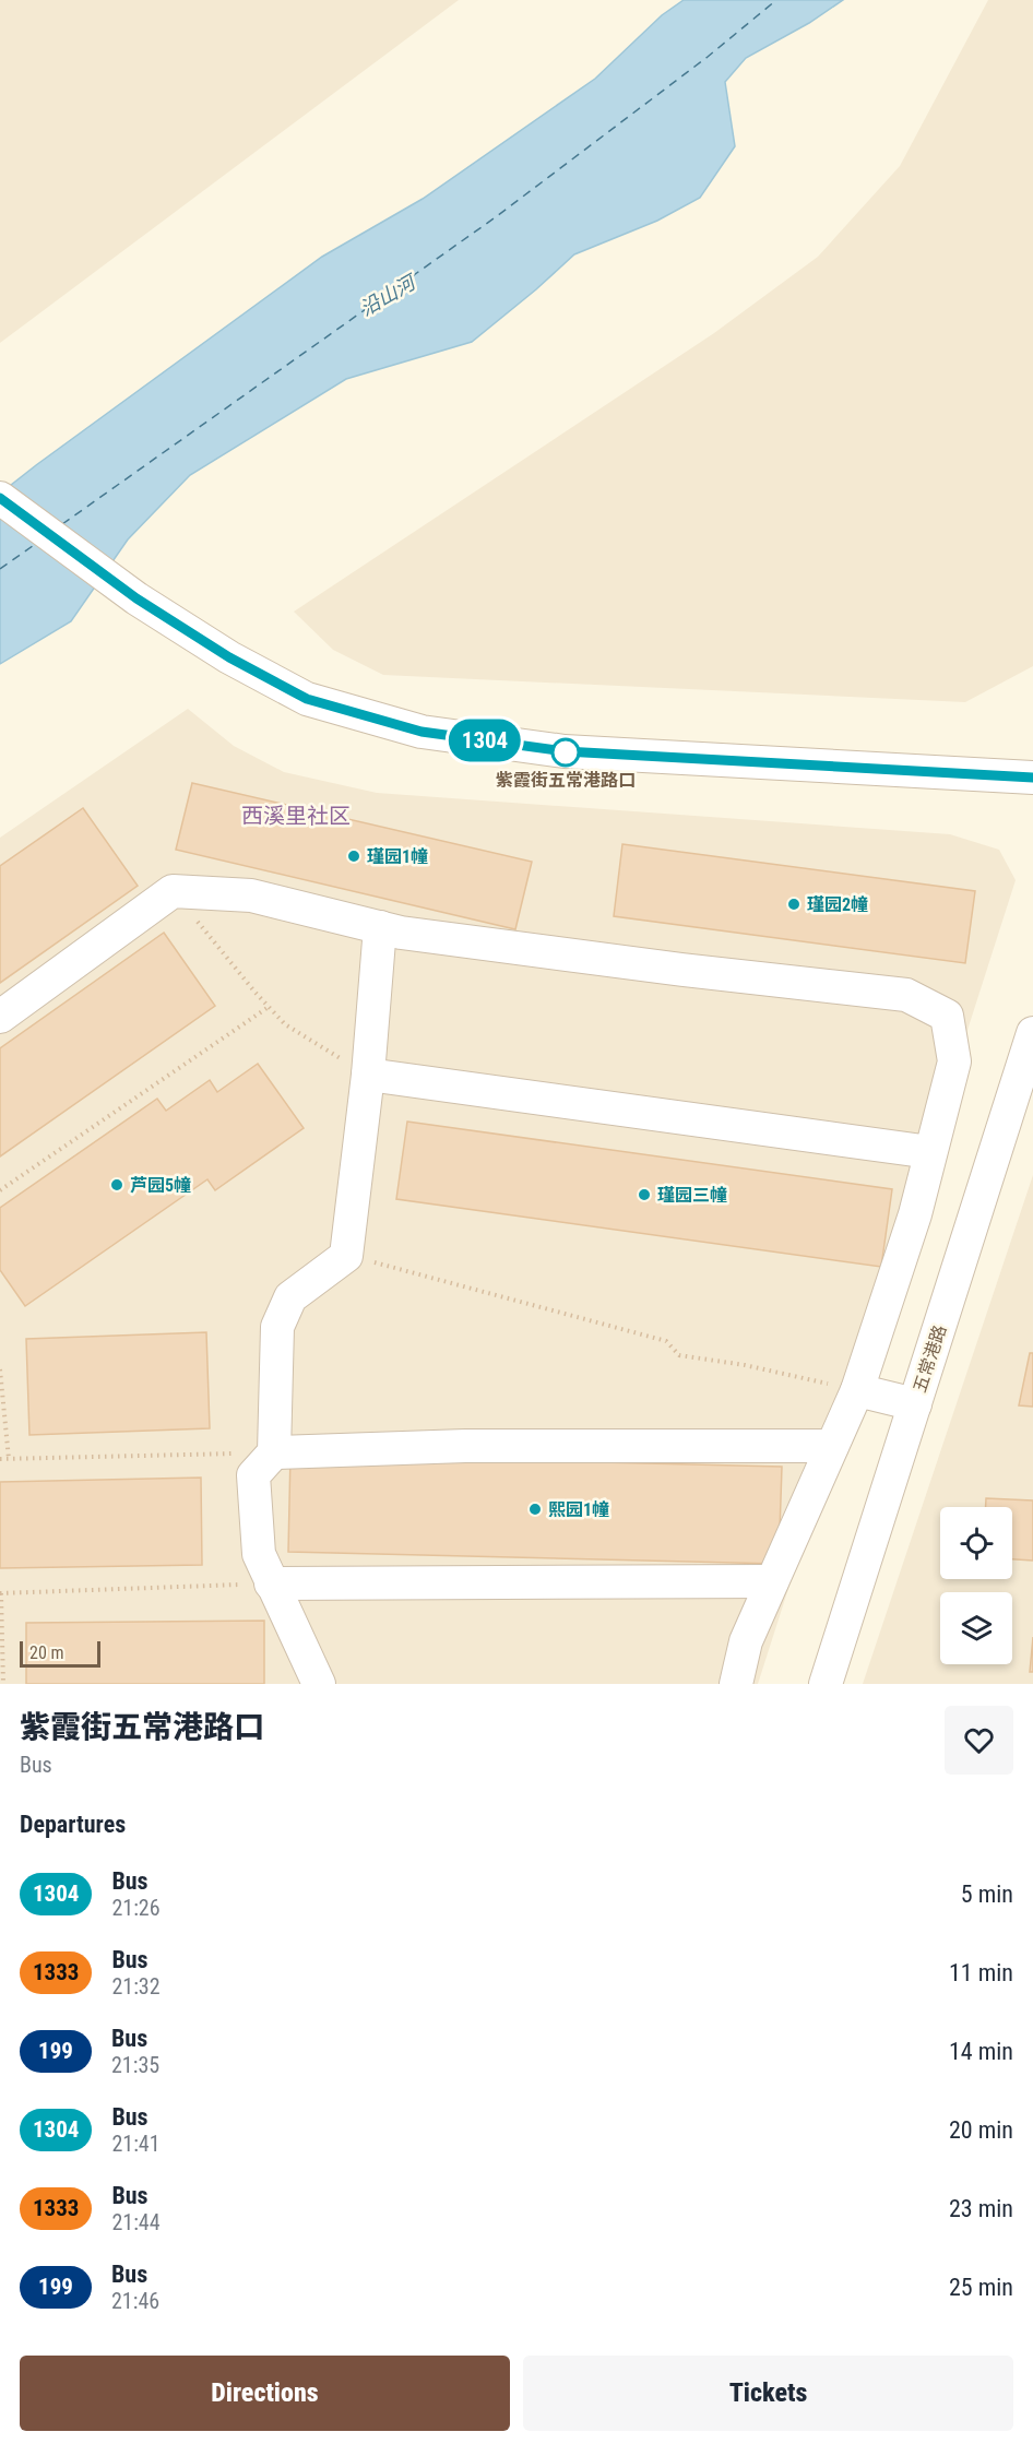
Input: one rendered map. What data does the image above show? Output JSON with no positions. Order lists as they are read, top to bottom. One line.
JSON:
{"streets":{"street":["五常港路"]},"districts":["西溪里社区"],"water":["沿山河"],"places":["紫霞街五常港路口","瑾园1幢","瑾园2幢","芦园5幢","瑾园三幢","熙园1幢"],"lines":["bus line 1304"],"scale_bar":"20 m","page":{"on_map":"1304","scale":"20 m","heading":[["紫霞街五常港路口","Bus"],"Departures"],"list":[{"mark":"1304","name":"Bus","note":"21:26","value":"5 min"},{"mark":"1333","name":"Bus","note":"21:32","value":"11 min"},{"mark":"199","name":"Bus","note":"21:35","value":"14 min"},{"mark":"1304","name":"Bus","note":"21:41","value":"20 min"},{"mark":"1333","name":"Bus","note":"21:44","value":"23 min"},{"mark":"199","name":"Bus","note":"21:46","value":"25 min"}],"buttons":["Directions","Tickets"]}}
